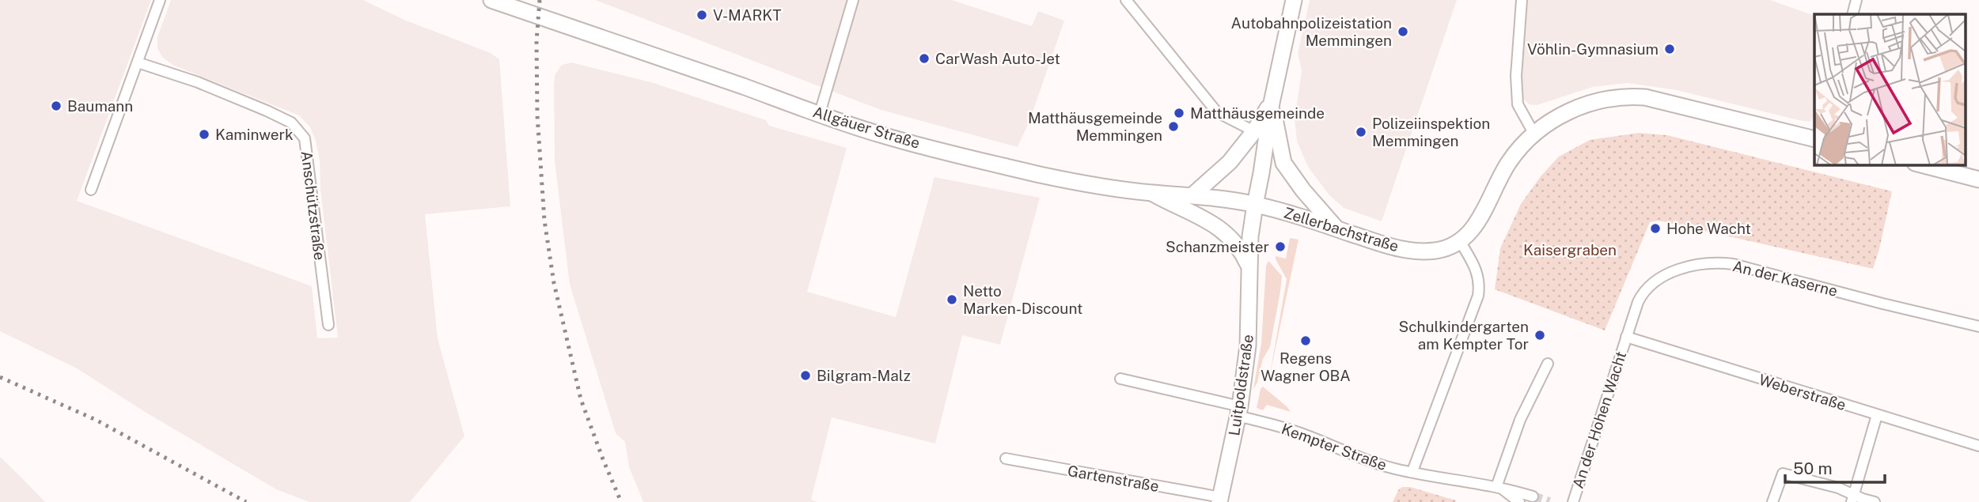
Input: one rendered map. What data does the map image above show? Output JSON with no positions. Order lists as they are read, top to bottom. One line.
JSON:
{"streets":{"main road":["Allgäuer Straße","Zellerbachstraße","Luitpoldstraße"],"street":["Anschützstraße","An der Kaserne","Weberstraße","An der Hohen Wacht","Kempter Straße","Gartenstraße"]},"crossings":[["Allgäuer Straße","Zellerbachstraße"],["Allgäuer Straße","Luitpoldstraße"],["Zellerbachstraße","Luitpoldstraße"],["An der Kaserne","Weberstraße"],["An der Kaserne","An der Hohen Wacht"],["Luitpoldstraße","Kempter Straße"],["Luitpoldstraße","Gartenstraße"],["Weberstraße","An der Hohen Wacht"]],"parks":["Kaisergraben"],"places":["V-MARKT","Autobahnpolizeistation Memmingen","Vöhlin-Gymnasium","CarWash Auto-Jet","Baumann","Matthäusgemeinde","Matthäusgemeinde Memmingen","Polizeiinspektion Memmingen","Kaminwerk","Hohe Wacht","Schanzmeister","Netto Marken-Discount","Schulkindergarten am Kempter Tor","Regens Wagner OBA","Bilgram-Malz"],"scale_bar":"50 m"}
